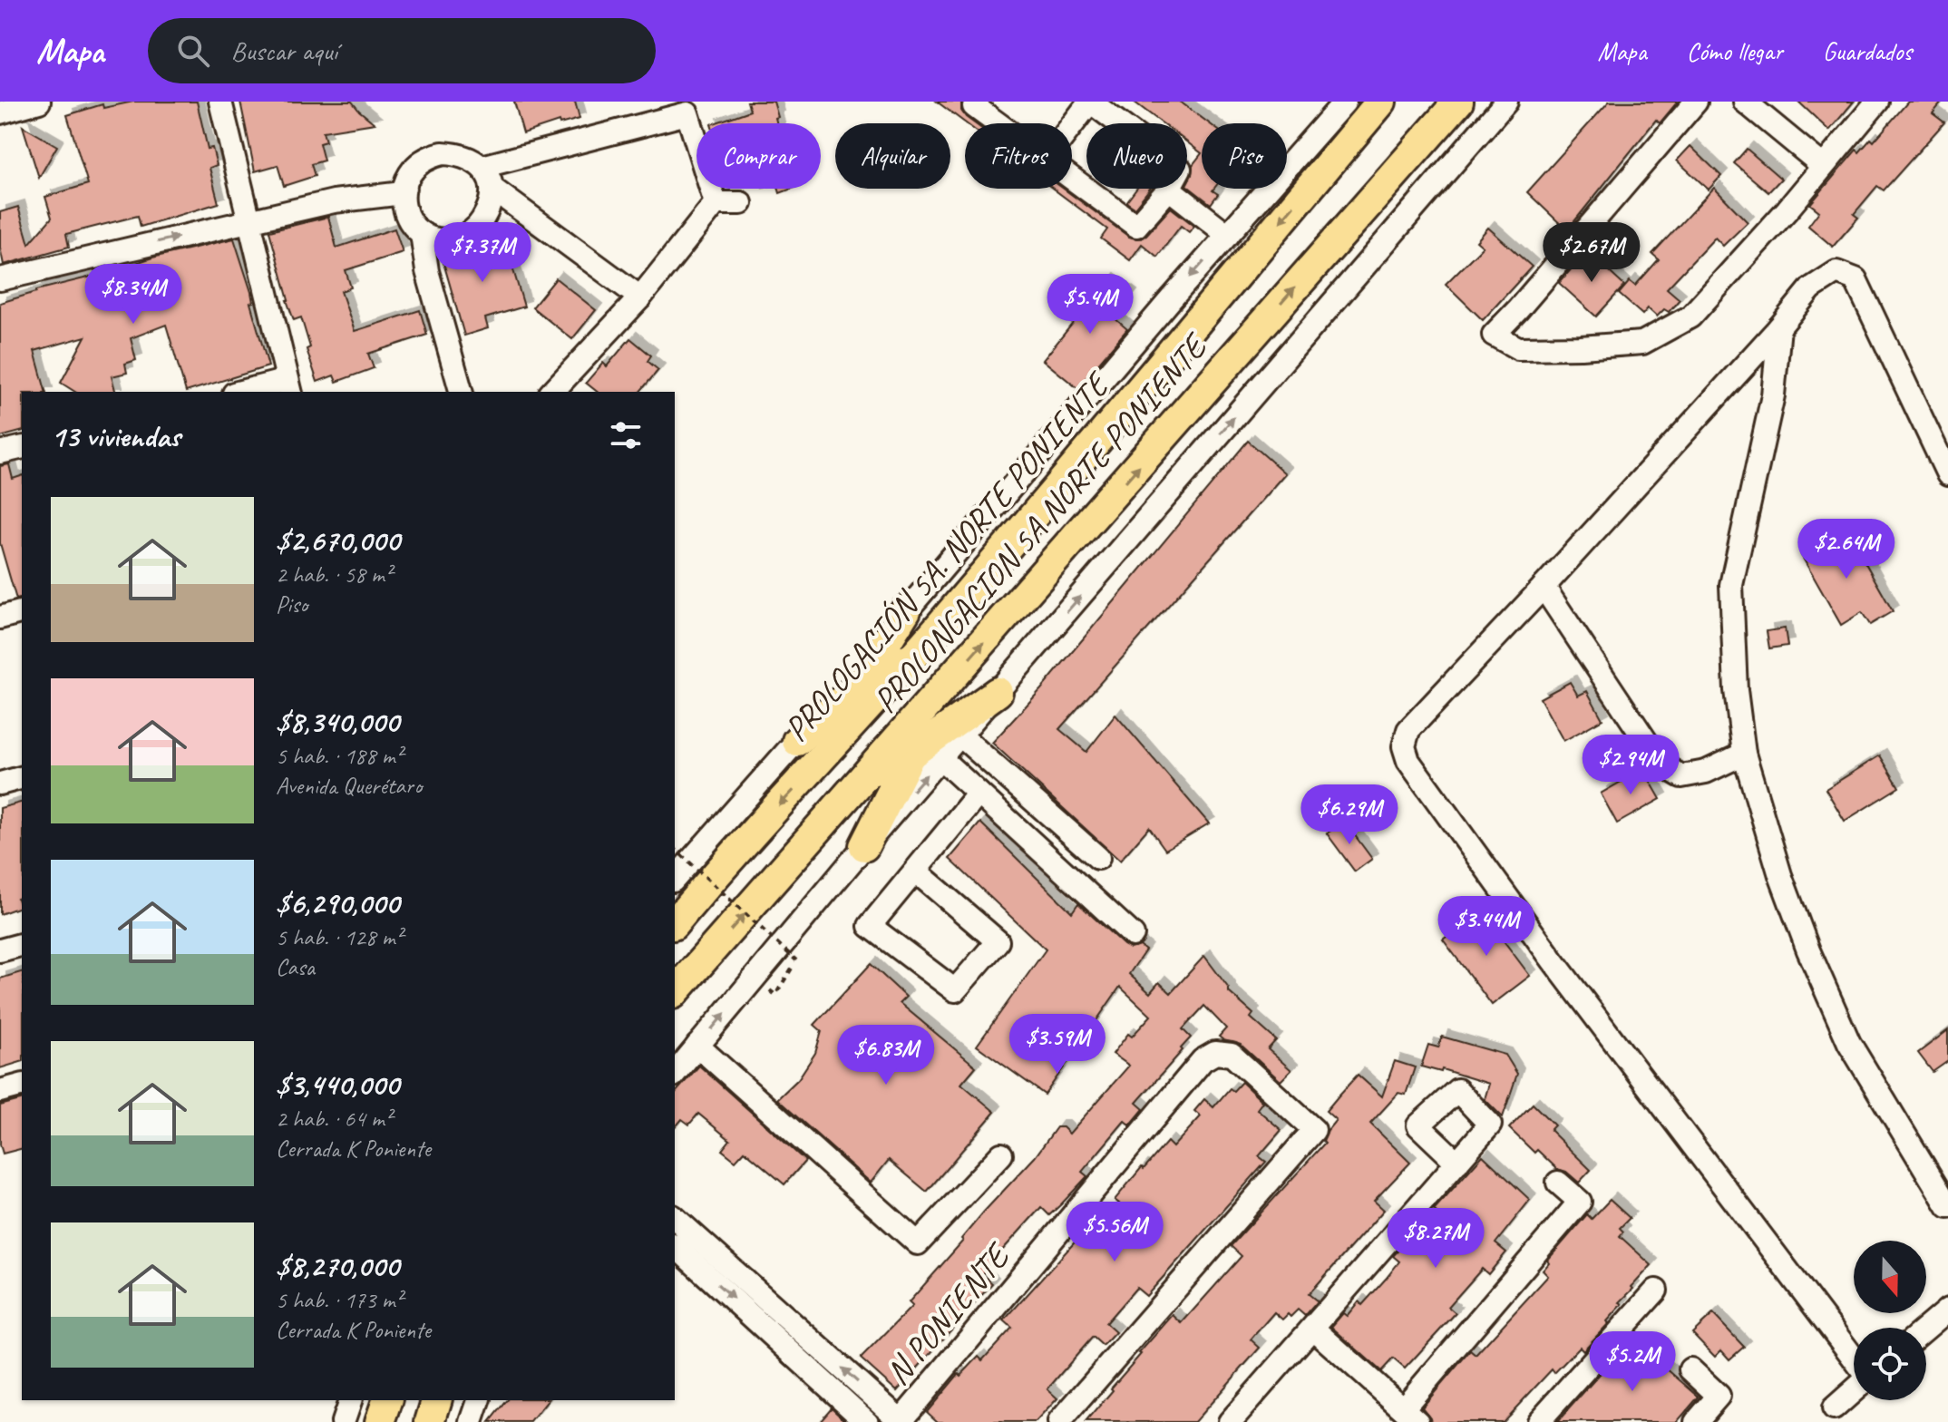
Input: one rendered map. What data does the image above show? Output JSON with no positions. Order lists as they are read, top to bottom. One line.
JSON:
{"streets":{"main road":["PROLONGACION 5A NORTE PONIENTE","PROLOGACIÓN 5A. NORTE PONIENTE"],"street":["N PONIENTE"]},"one_way":["PROLONGACION 5A NORTE PONIENTE","PROLOGACIÓN 5A. NORTE PONIENTE"],"north":"bottom","page":{"header":"Mapa","search":"Buscar aquí","nav":["Mapa","Cómo llegar","Guardados"],"chip":["Comprar","Alquilar","Filtros","Nuevo","Piso"],"price":["$7.37M","$2.67M","$8.34M","$5.4M","$2.64M","$2.94M","$6.29M","$3.44M","$3.59M","$6.83M","$5.56M","$8.27M","$5.2M"],"heading":"13 viviendas","list":[{"name":"$2,670,000","note":"2 hab. · 58 m² · Piso"},{"name":"$8,340,000","note":"5 hab. · 188 m² · Avenida Querétaro"},{"name":"$6,290,000","note":"5 hab. · 128 m² · Casa"},{"name":"$3,440,000","note":"2 hab. · 64 m² · Cerrada K Poniente"},{"name":"$8,270,000","note":"5 hab. · 173 m² · Cerrada K Poniente"}]}}
